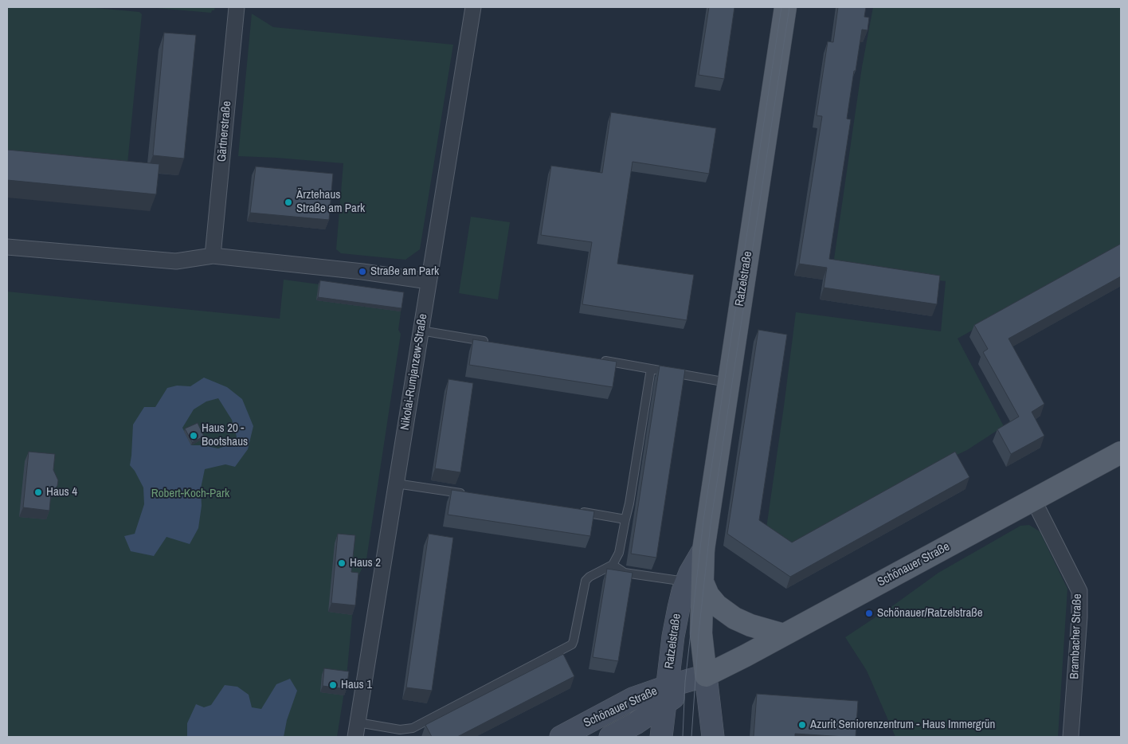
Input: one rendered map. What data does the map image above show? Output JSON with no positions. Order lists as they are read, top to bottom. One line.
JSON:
{"streets":{"main road":["Ratzelstraße","Schönauer Straße"],"street":["Gärtnerstraße","Nikolai-Rumjanzew-Straße","Brambacher Straße"]},"crossings":[["Ratzelstraße","Schönauer Straße"],["Schönauer Straße","Brambacher Straße"]],"parks":["Robert-Koch-Park"],"places":["Ärztehaus Straße am Park","Straße am Park","Haus 20 - Bootshaus","Haus 4","Haus 2","Schönauer/Ratzelstraße","Haus 1","Azurit Seniorenzentrum - Haus Immergrün"]}
